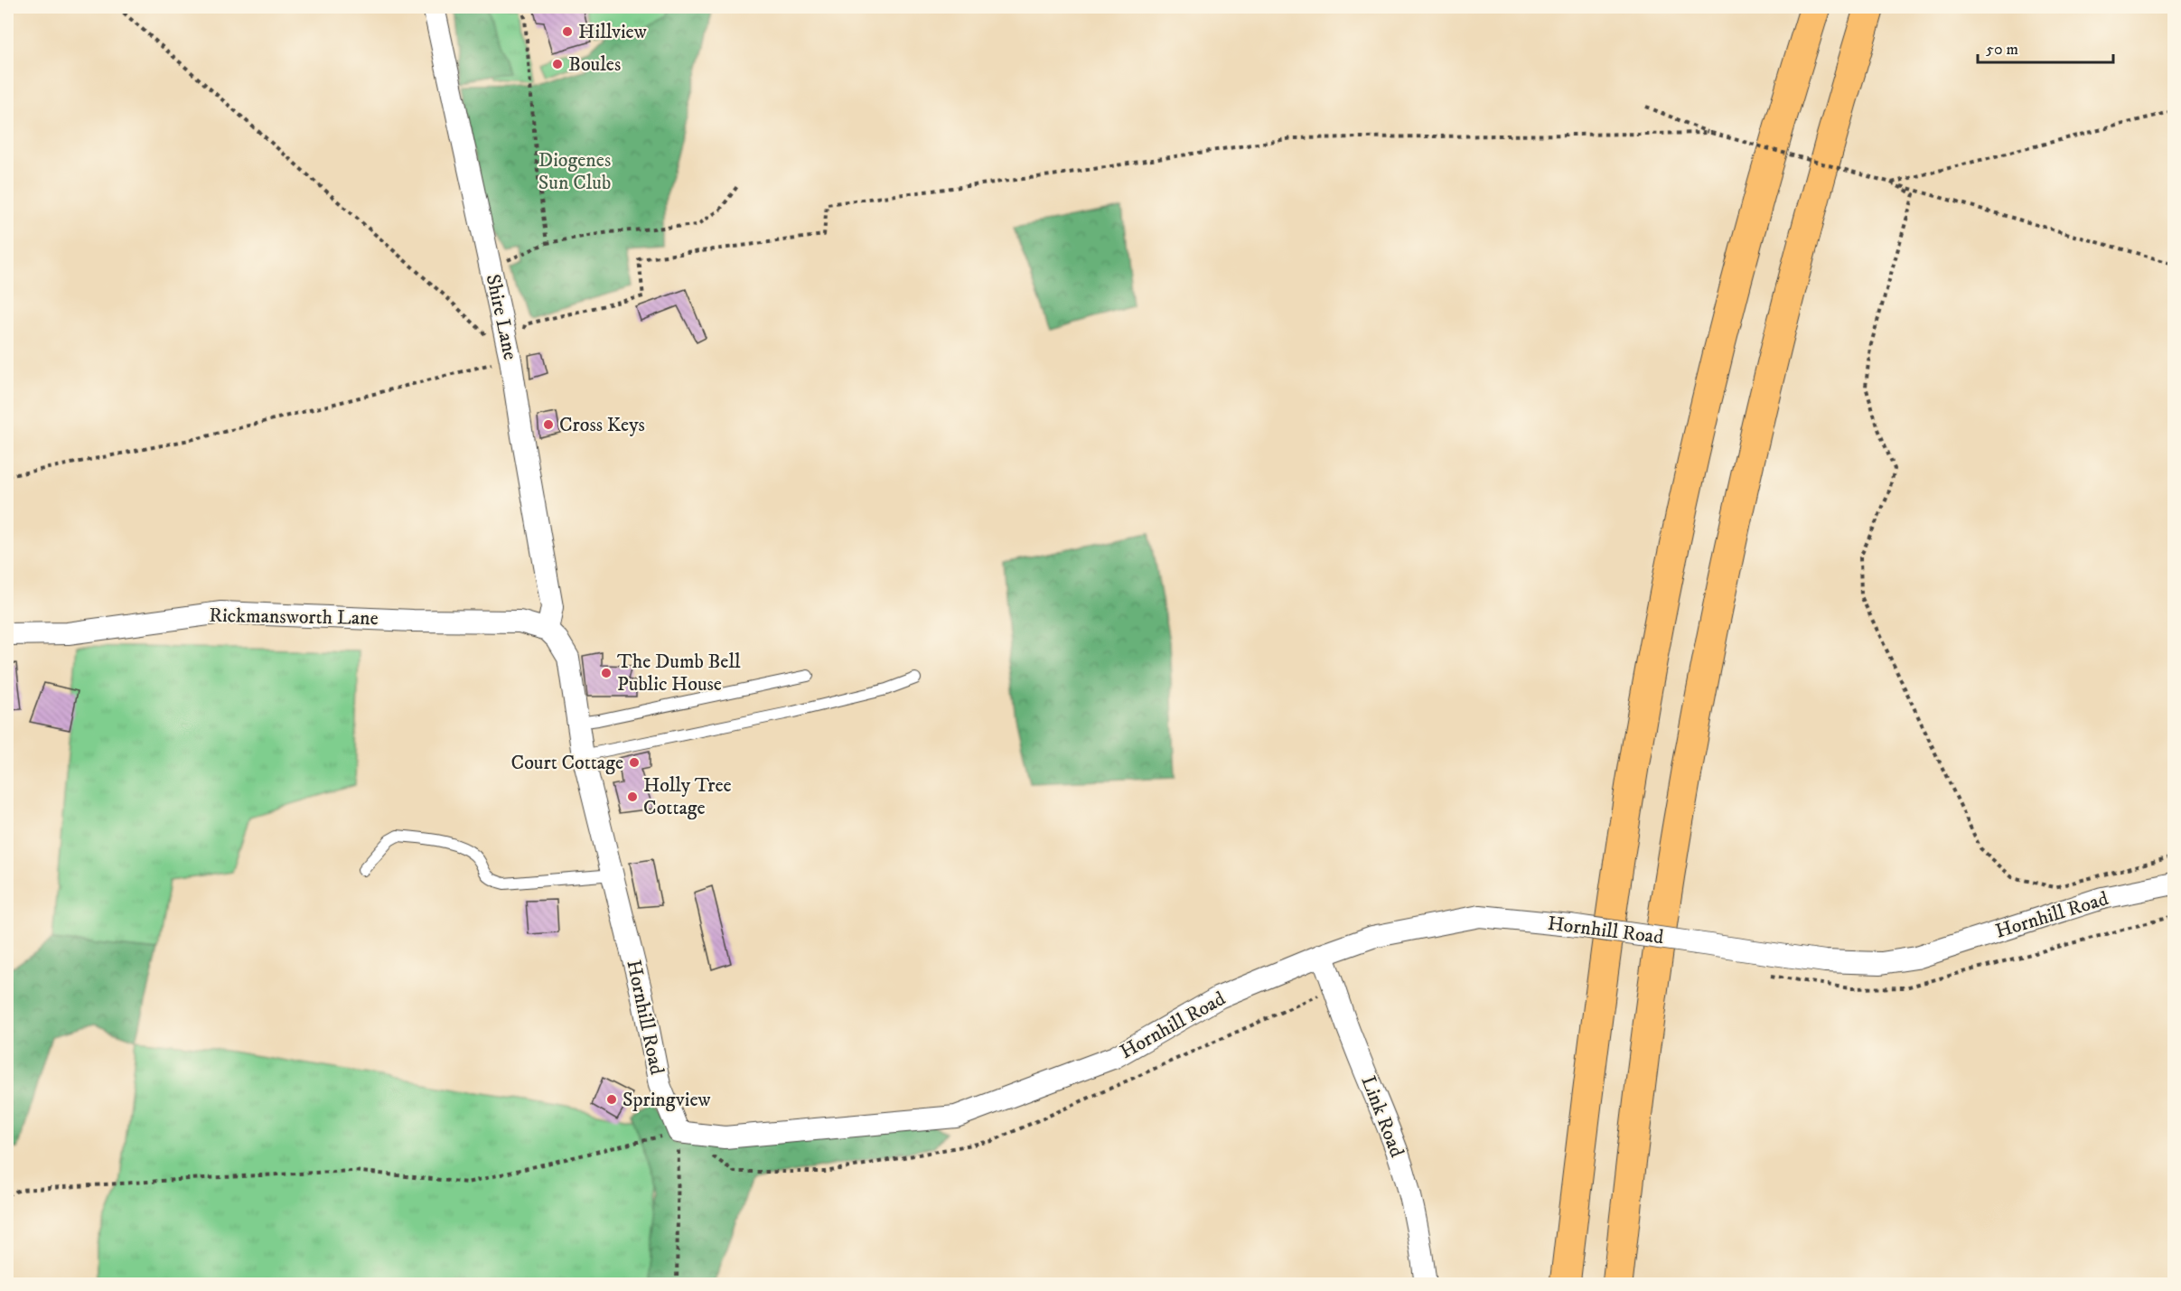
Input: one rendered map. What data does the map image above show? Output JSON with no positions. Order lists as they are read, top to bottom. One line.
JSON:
{"streets":{"street":["Shire Lane","Rickmansworth Lane","Hornhill Road","Link Road"]},"crossings":[["Shire Lane","Rickmansworth Lane"],["Shire Lane","Hornhill Road"],["Rickmansworth Lane","Hornhill Road"],["Hornhill Road","Link Road"]],"parks":["Diogenes Sun Club"],"places":["Hillview","Boules","Cross Keys","The Dumb Bell Public House","Court Cottage","Holly Tree Cottage","Springview"],"scale_bar":"50 m"}
